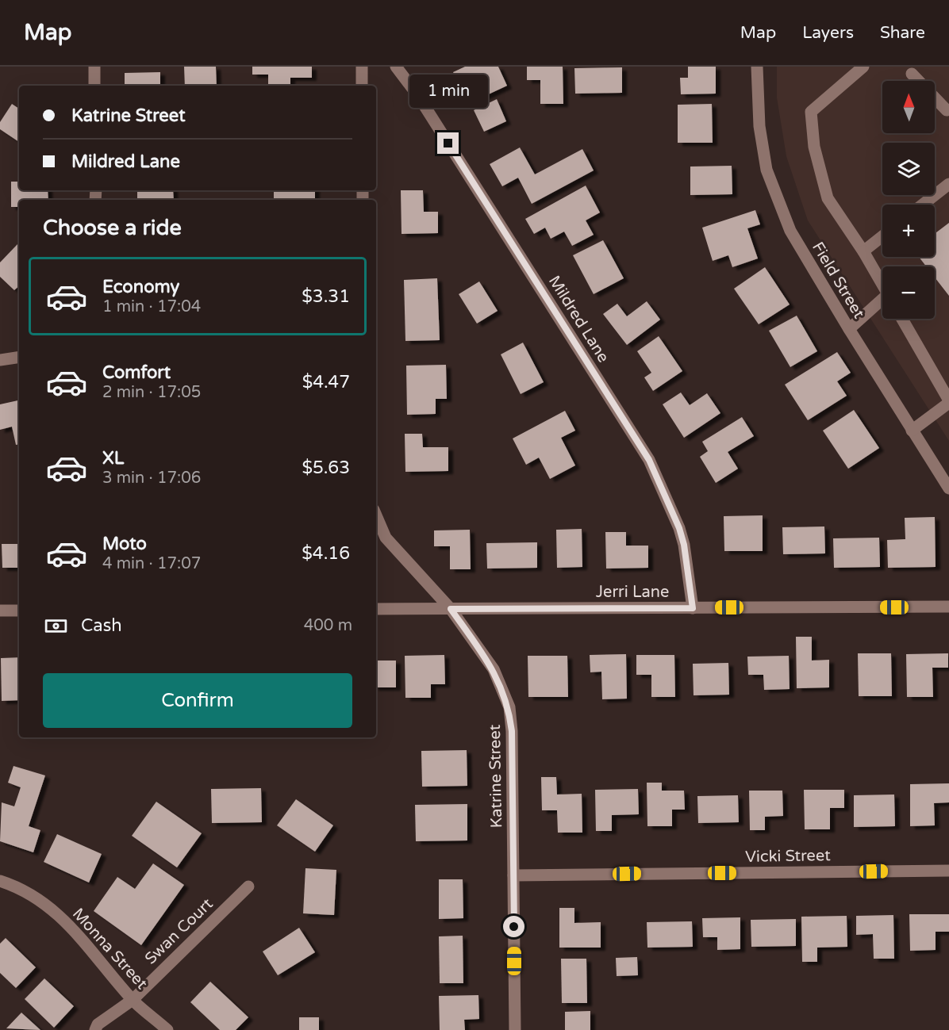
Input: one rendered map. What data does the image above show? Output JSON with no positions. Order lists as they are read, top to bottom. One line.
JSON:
{"streets":{"street":["Field Street","Mildred Lane","Jerri Lane","Katrine Street","Vicki Street","Swan Court","Monna Street"]},"crossings":[["Mildred Lane","Jerri Lane"],["Jerri Lane","Katrine Street"],["Katrine Street","Vicki Street"],["Swan Court","Monna Street"]],"north":"top","page":{"header":"Map","nav":["Map","Layers","Share"],"bubble":"1 min","map_buttons":["+","−"],"banner":["Katrine Street","Mildred Lane"],"heading":"Choose a ride","list":[{"name":"Economy","note":"1 min · 17:04","value":"$3.31"},{"name":"Comfort","note":"2 min · 17:05","value":"$4.47"},{"name":"XL","note":"3 min · 17:06","value":"$5.63"},{"name":"Moto","note":"4 min · 17:07","value":"$4.16"}],"pay":["Cash","400 m"],"buttons":"Confirm"}}
